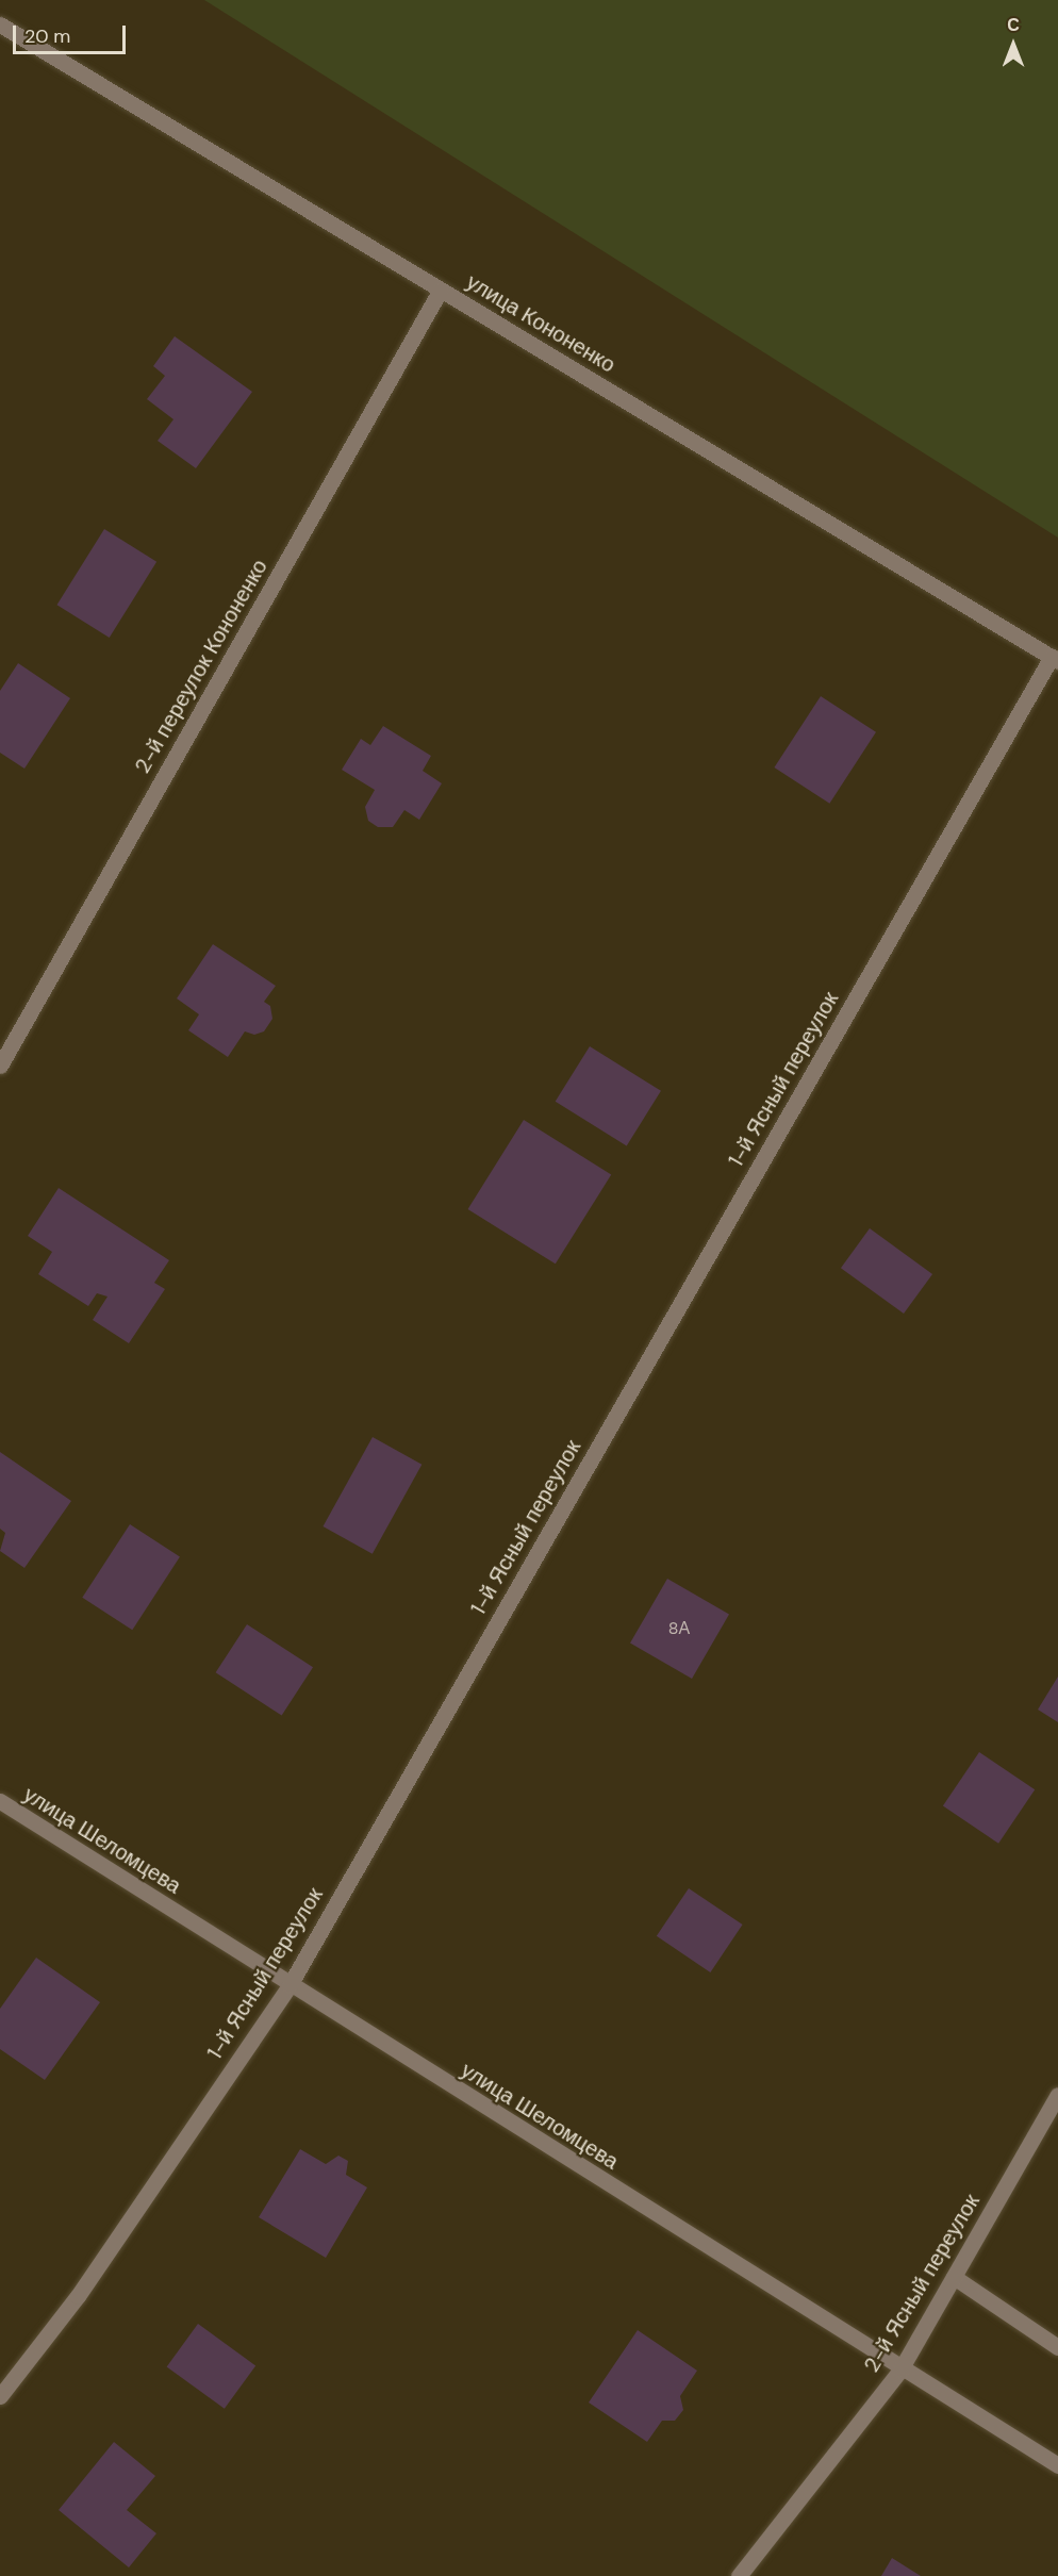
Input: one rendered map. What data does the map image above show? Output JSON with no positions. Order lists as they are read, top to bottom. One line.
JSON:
{"streets":{"street":["улица Кононенко","2-й переулок Кононенко","1-й Ясный переулок","улица Шеломцева","2-й Ясный переулок"]},"crossings":[["улица Кононенко","2-й переулок Кононенко"],["улица Кононенко","1-й Ясный переулок"],["1-й Ясный переулок","улица Шеломцева"],["улица Шеломцева","2-й Ясный переулок"]],"house_numbers":["8А"],"scale_bar":"20 m","north":"top"}
